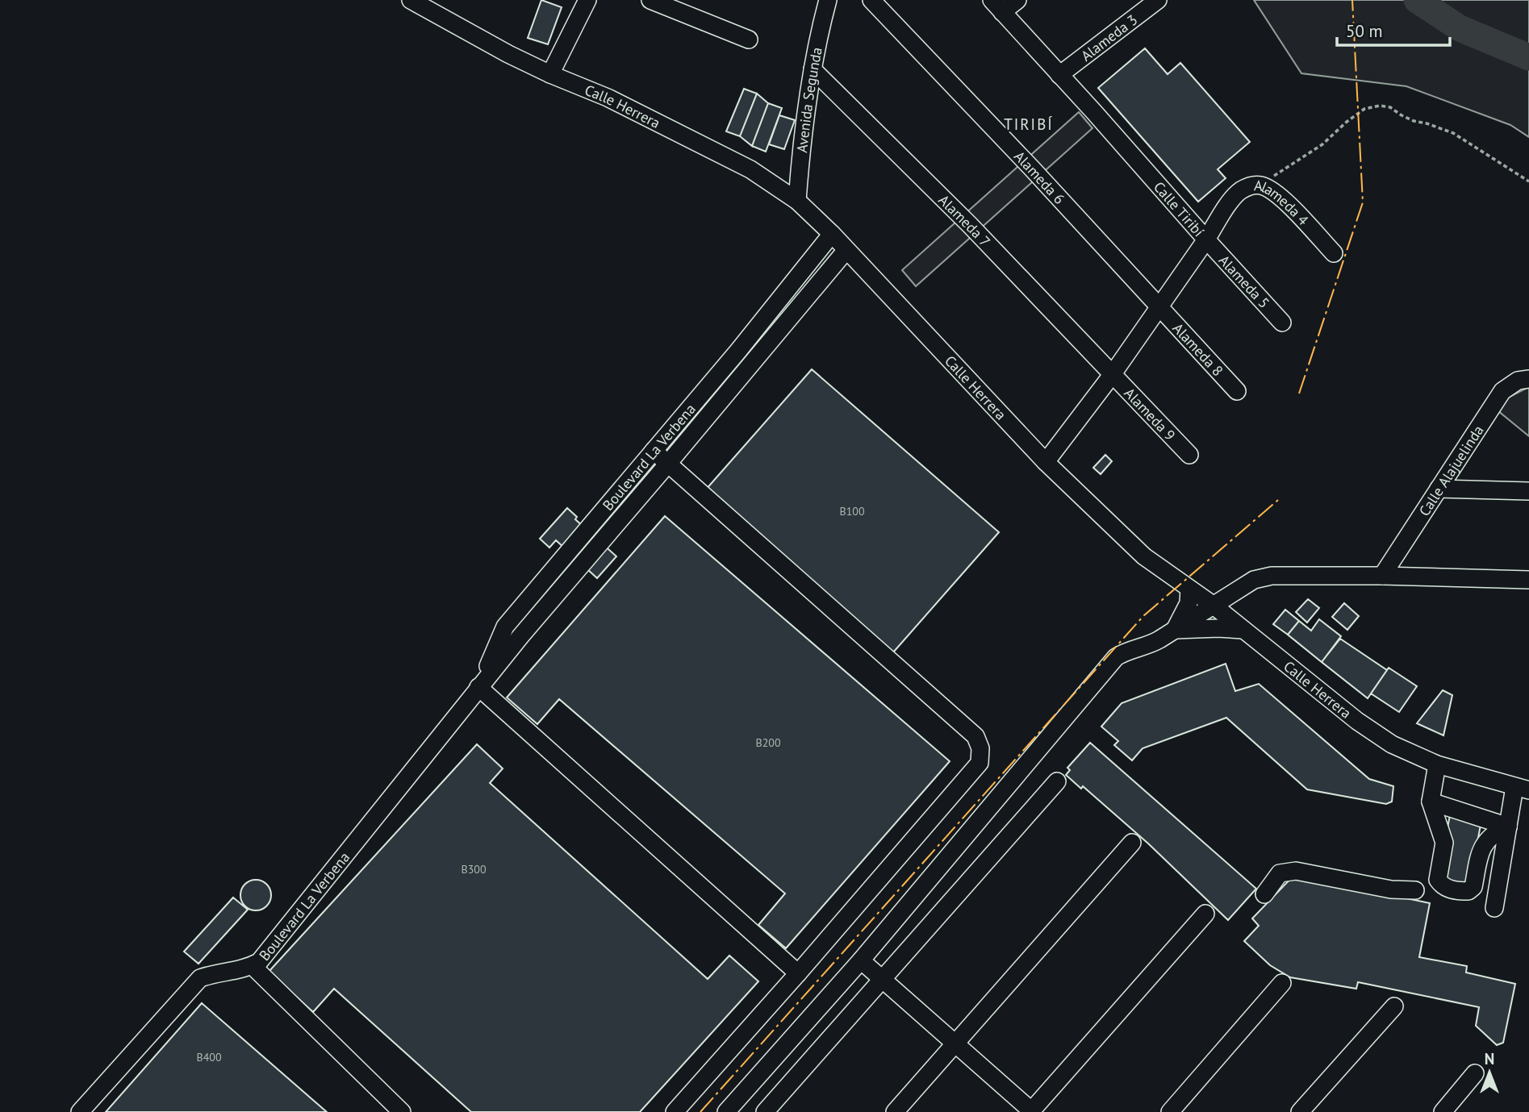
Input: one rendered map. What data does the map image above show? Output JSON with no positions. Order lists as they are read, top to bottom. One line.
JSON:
{"streets":{"street":["Alameda 3","Avenida Segunda","Calle Herrera","Alameda 6","Alameda 4","Calle Tiribí","Alameda 7","Alameda 5","Alameda 8","Alameda 9","Boulevard La Verbena","Calle Alajuelinda"]},"crossings":[["Alameda 3","Calle Tiribí"],["Avenida Segunda","Calle Herrera"],["Avenida Segunda","Alameda 7"],["Calle Herrera","Calle Tiribí"],["Calle Herrera","Boulevard La Verbena"],["Alameda 6","Calle Tiribí"],["Alameda 6","Alameda 8"],["Alameda 4","Calle Tiribí"],["Alameda 4","Alameda 5"],["Calle Tiribí","Alameda 7"],["Calle Tiribí","Alameda 5"],["Calle Tiribí","Alameda 8"],["Calle Tiribí","Alameda 9"],["Alameda 7","Alameda 9"]],"districts":["TIRIBÍ"],"house_numbers":["B100","B200","B300","B400"],"scale_bar":"50 m","north":"top"}
